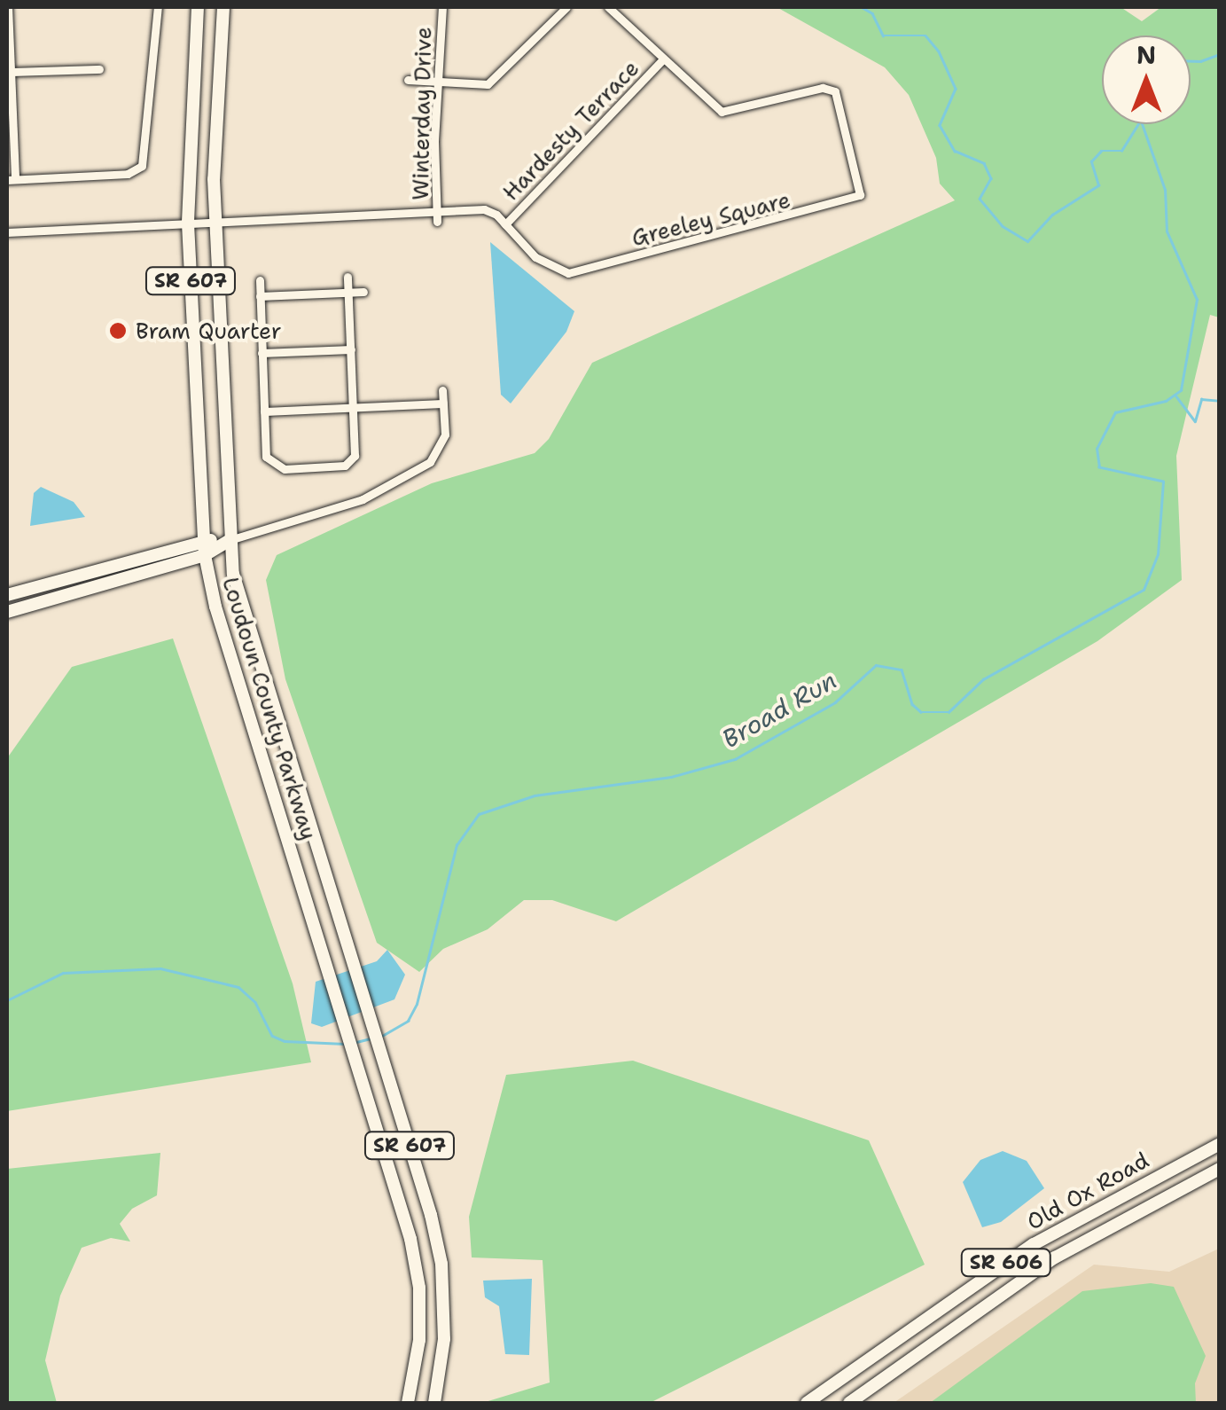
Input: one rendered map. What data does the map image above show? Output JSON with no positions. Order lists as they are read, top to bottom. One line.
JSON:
{"streets":{"main road":["SR 607","Loudoun County Parkway","Old Ox Road","SR 606"],"street":["Winterday Drive","Hardesty Terrace","Greeley Square"]},"crossings":[["Winterday Drive","Greeley Square"],["Hardesty Terrace","Greeley Square"],["Greeley Square","Loudoun County Parkway"]],"water":["Broad Run"],"places":["Bram Quarter"],"north":"top"}
